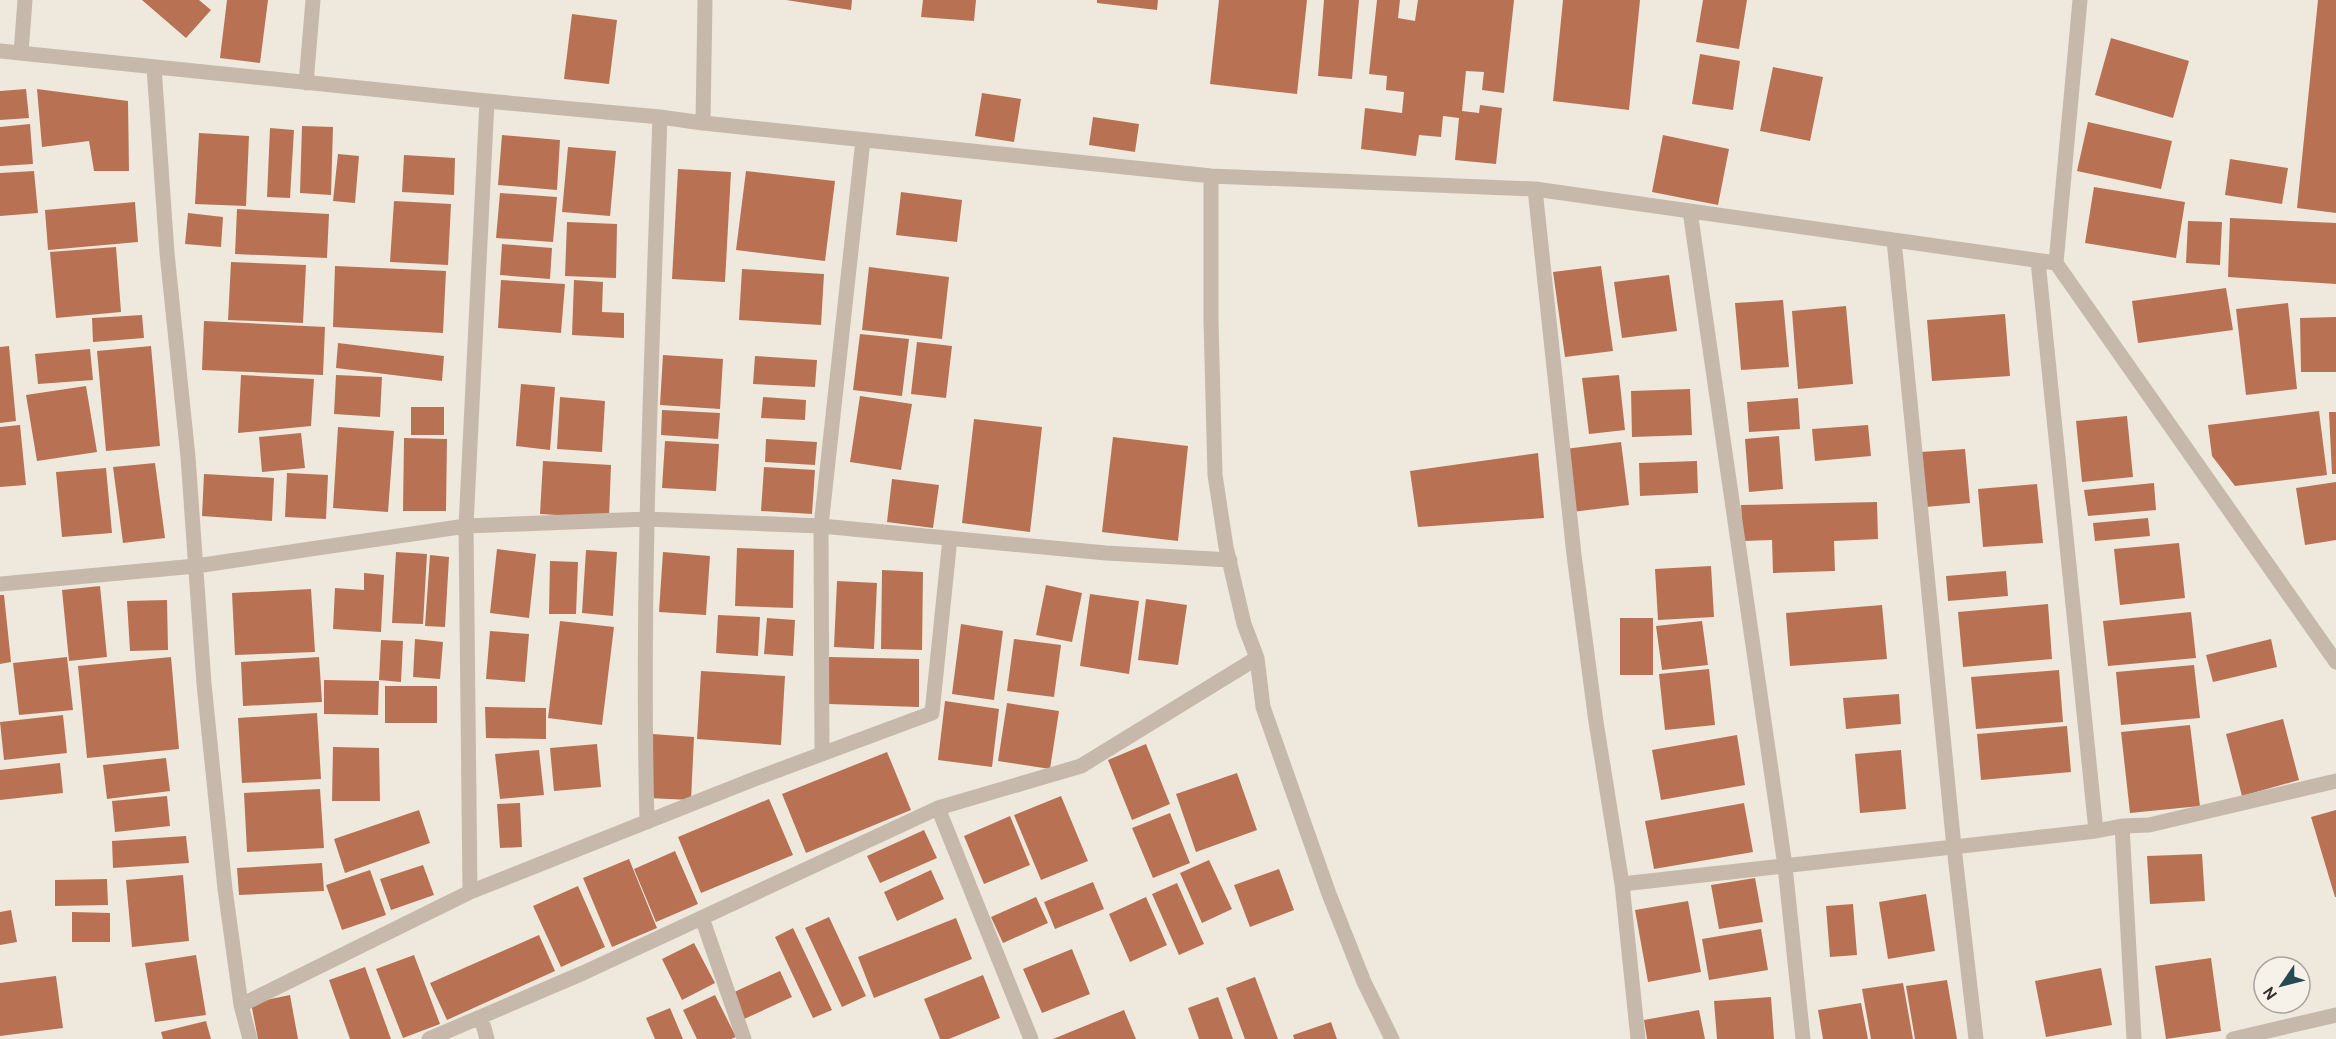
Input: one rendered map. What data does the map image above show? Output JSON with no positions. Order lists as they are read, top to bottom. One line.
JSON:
{"north":"bottom left"}
